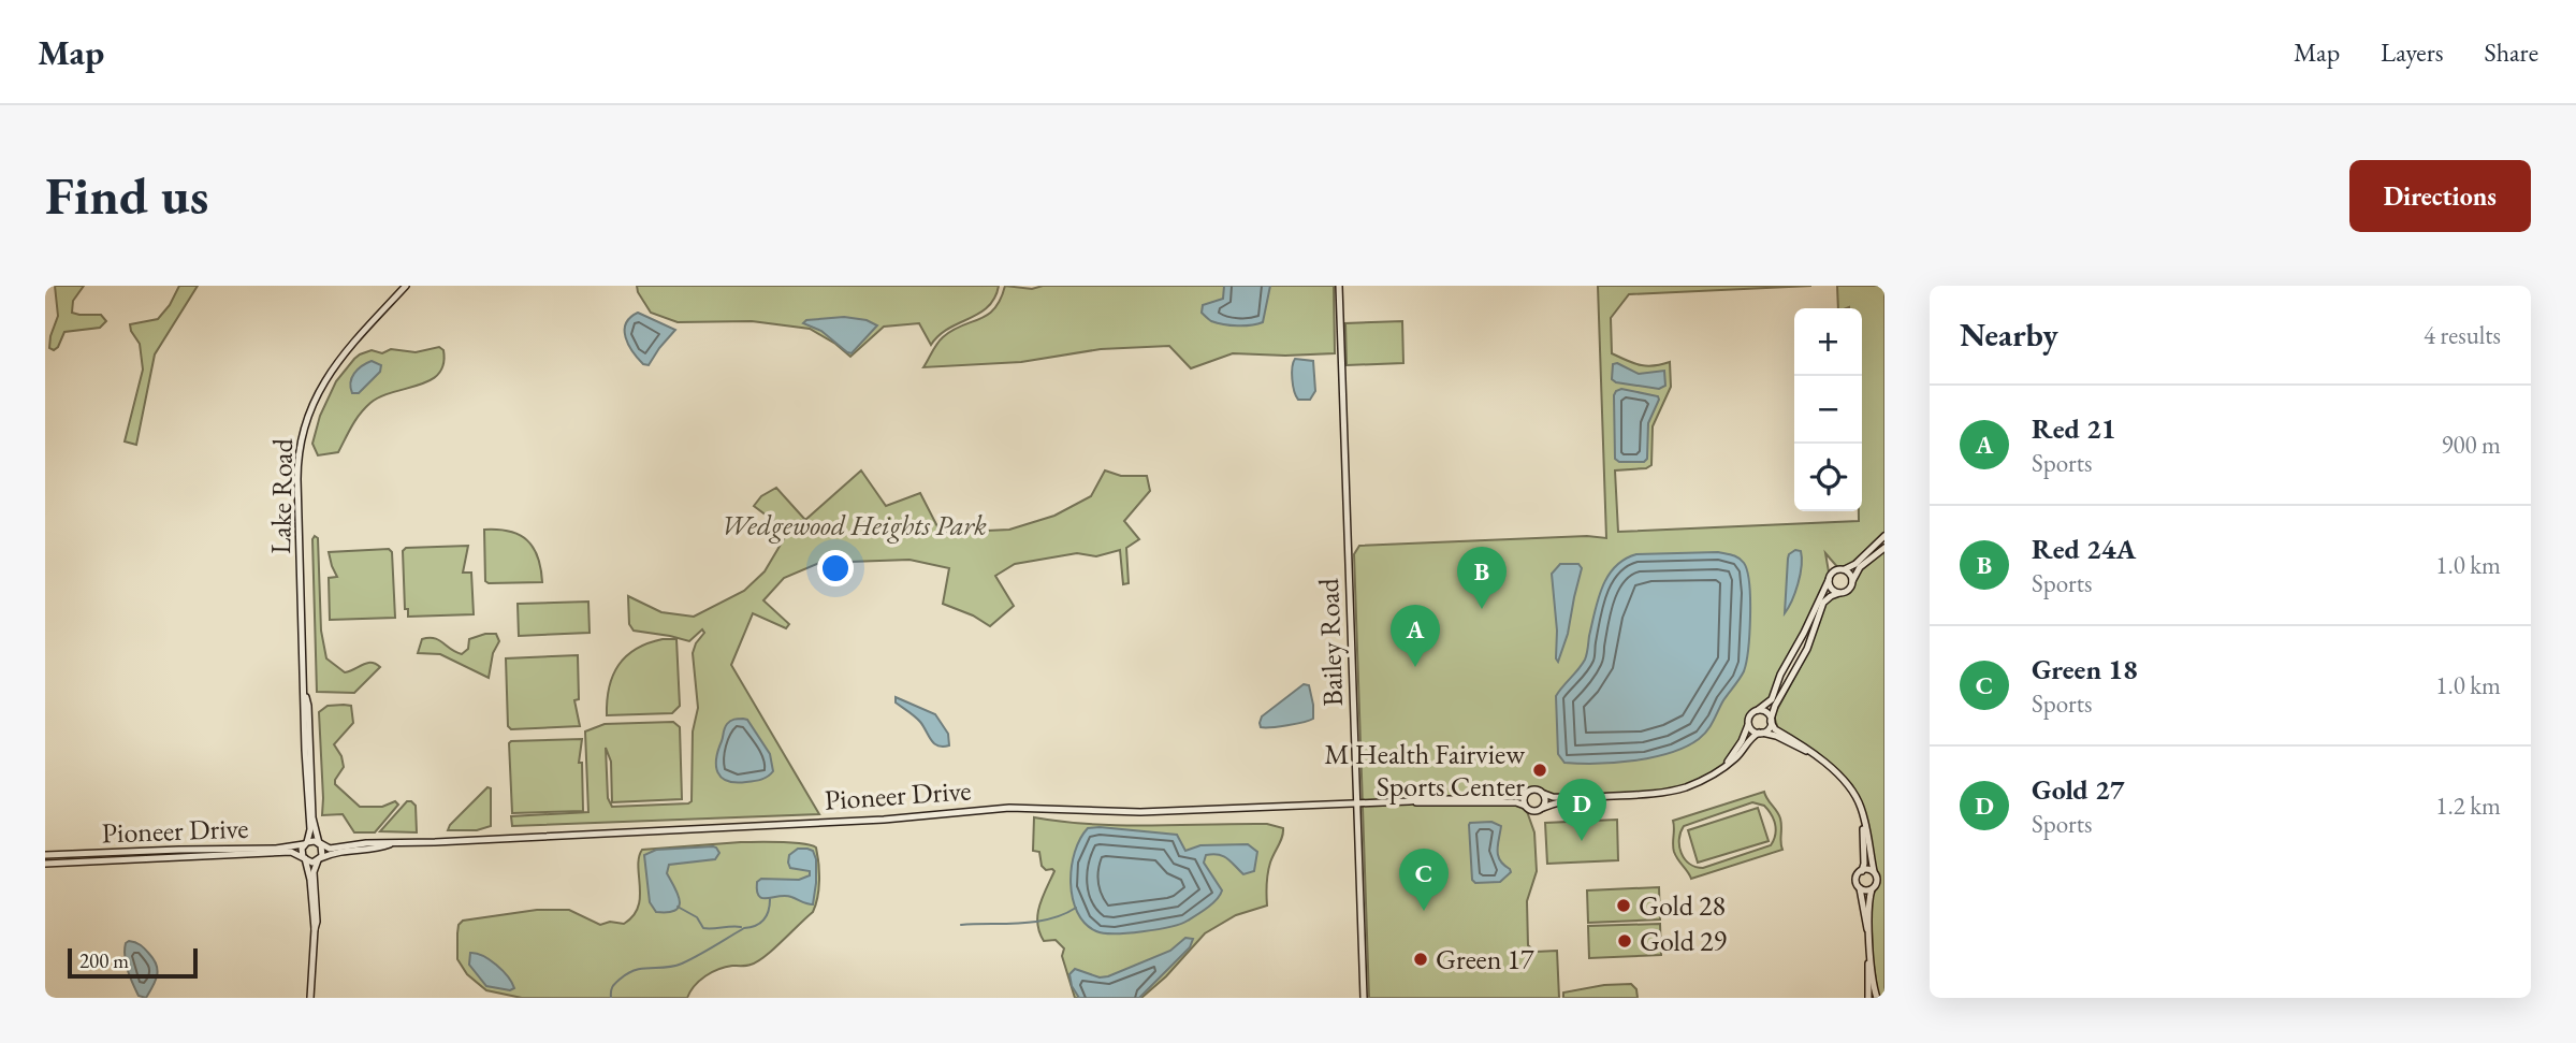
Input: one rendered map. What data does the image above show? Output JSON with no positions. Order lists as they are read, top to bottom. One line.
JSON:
{"streets":{"street":["Lake Road","Bailey Road","Pioneer Drive"]},"crossings":[["Lake Road","Pioneer Drive"],["Bailey Road","Pioneer Drive"]],"parks":["Wedgewood Heights Park"],"places":["M Health Fairview Sports Center","Gold 28","Gold 29","Green 17"],"scale_bar":"200 m","page":{"header":"Map","nav":["Map","Layers","Share"],"buttons":"Directions","title":"Find us","heading":["Nearby","4 results"],"map_buttons":["+","−"],"list":[{"mark":"A","name":"Red 21","note":"Sports","value":"900 m"},{"mark":"B","name":"Red 24A","note":"Sports","value":"1.0 km"},{"mark":"C","name":"Green 18","note":"Sports","value":"1.0 km"},{"mark":"D","name":"Gold 27","note":"Sports","value":"1.2 km"}],"pins":["B","A","D","C"],"scale":"200 m"}}
